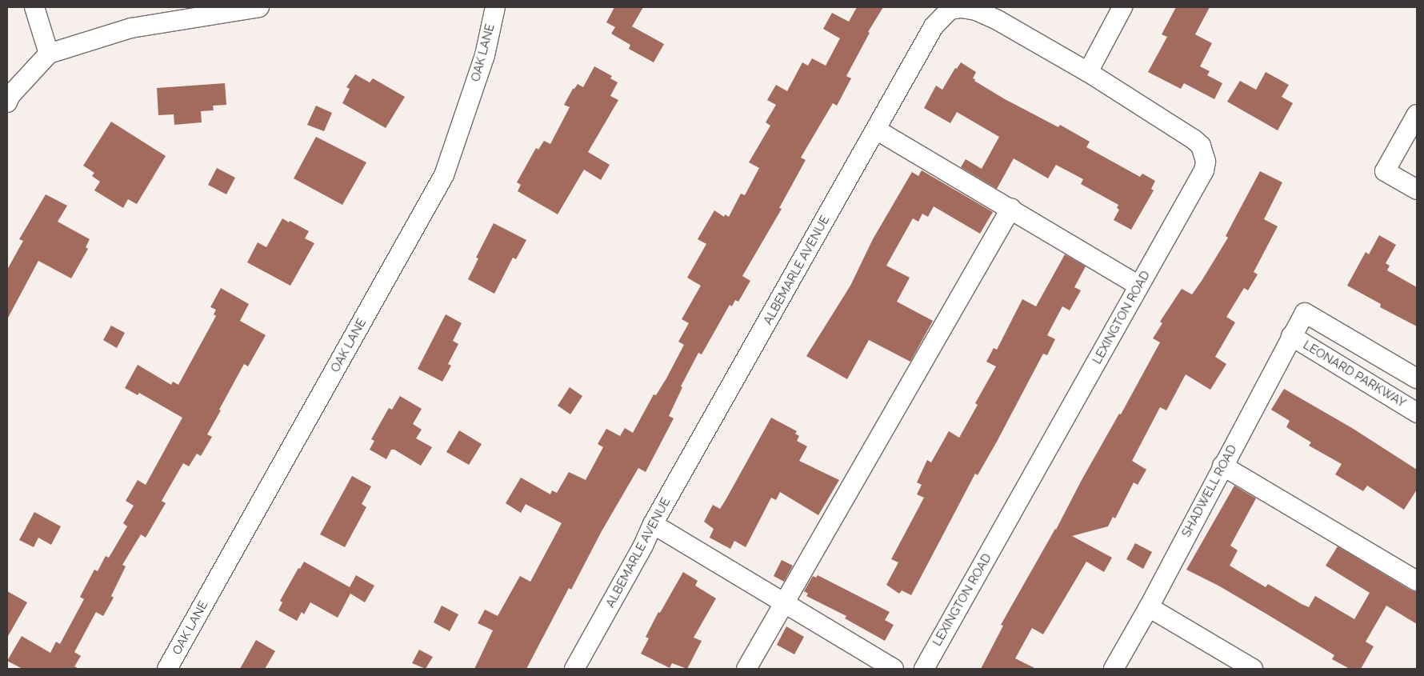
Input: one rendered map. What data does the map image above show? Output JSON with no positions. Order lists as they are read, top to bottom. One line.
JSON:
{"streets":{"street":["OAK LANE","ALBEMARLE AVENUE","LEXINGTON ROAD","LEONARD PARKWAY","SHADWELL ROAD"]},"crossings":[["ALBEMARLE AVENUE","LEXINGTON ROAD"],["LEONARD PARKWAY","SHADWELL ROAD"]]}
